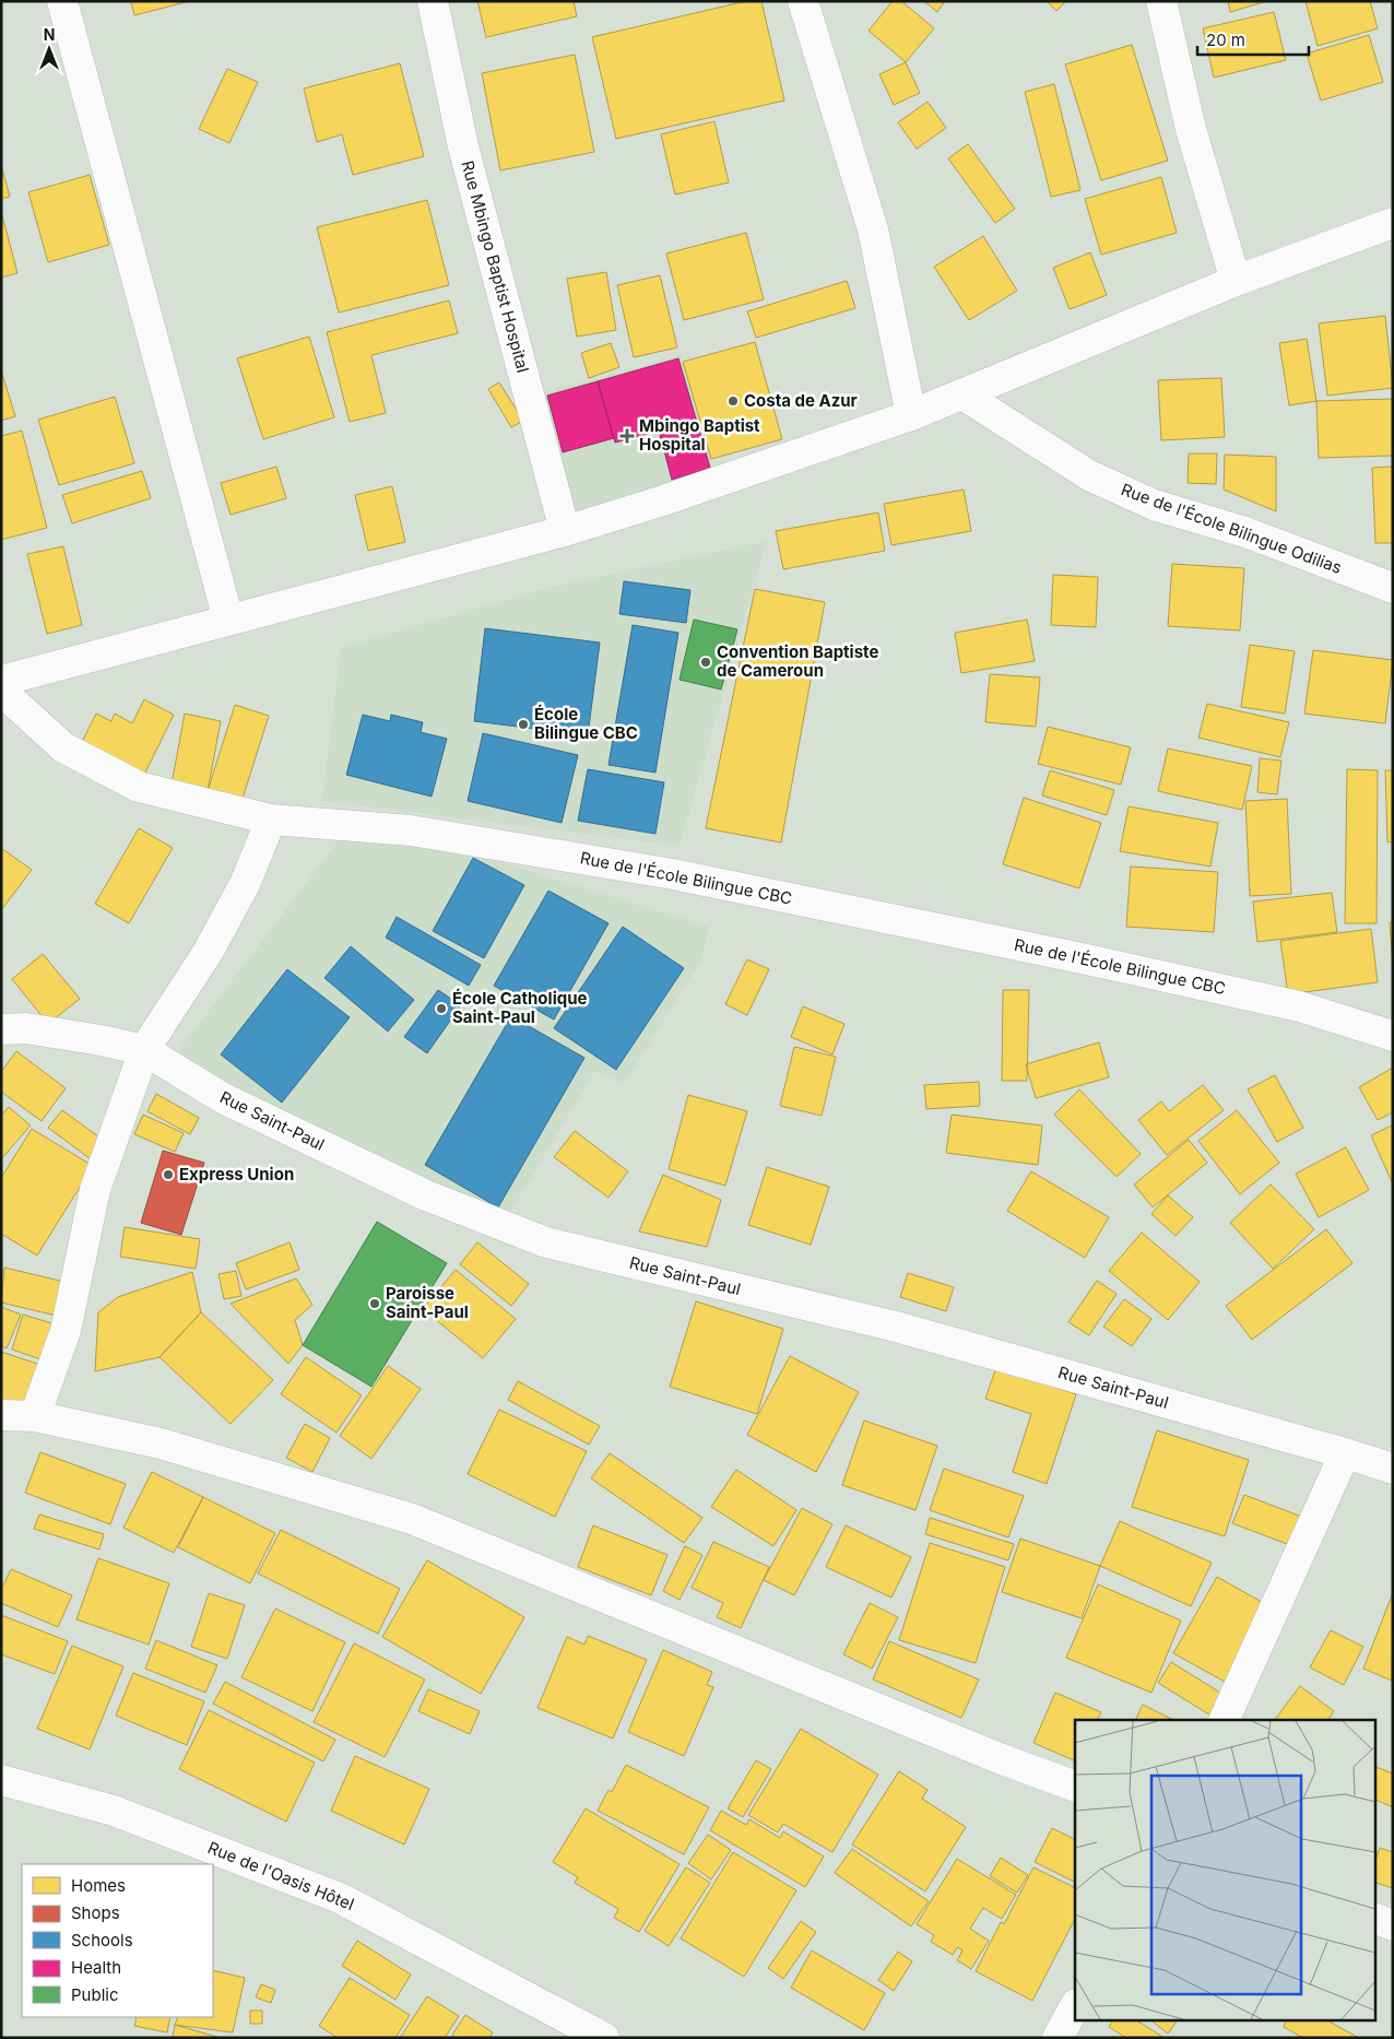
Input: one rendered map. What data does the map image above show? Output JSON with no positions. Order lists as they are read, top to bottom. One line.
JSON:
{"streets":{"street":["Rue Mbingo Baptist Hospital","Rue de l'École Bilingue Odilias","Rue de l'École Bilingue CBC","Rue Saint-Paul","Rue de l'Oasis Hôtel"]},"places":{"other":["Costa de Azur","Convention Baptiste de Cameroun","École Bilingue CBC","École Catholique Saint-Paul","Express Union","Paroisse Saint-Paul"],"health":["Mbingo Baptist Hospital"]},"legend":["Homes","Shops","Schools","Health","Public"],"scale_bar":"20 m","north":"top"}
